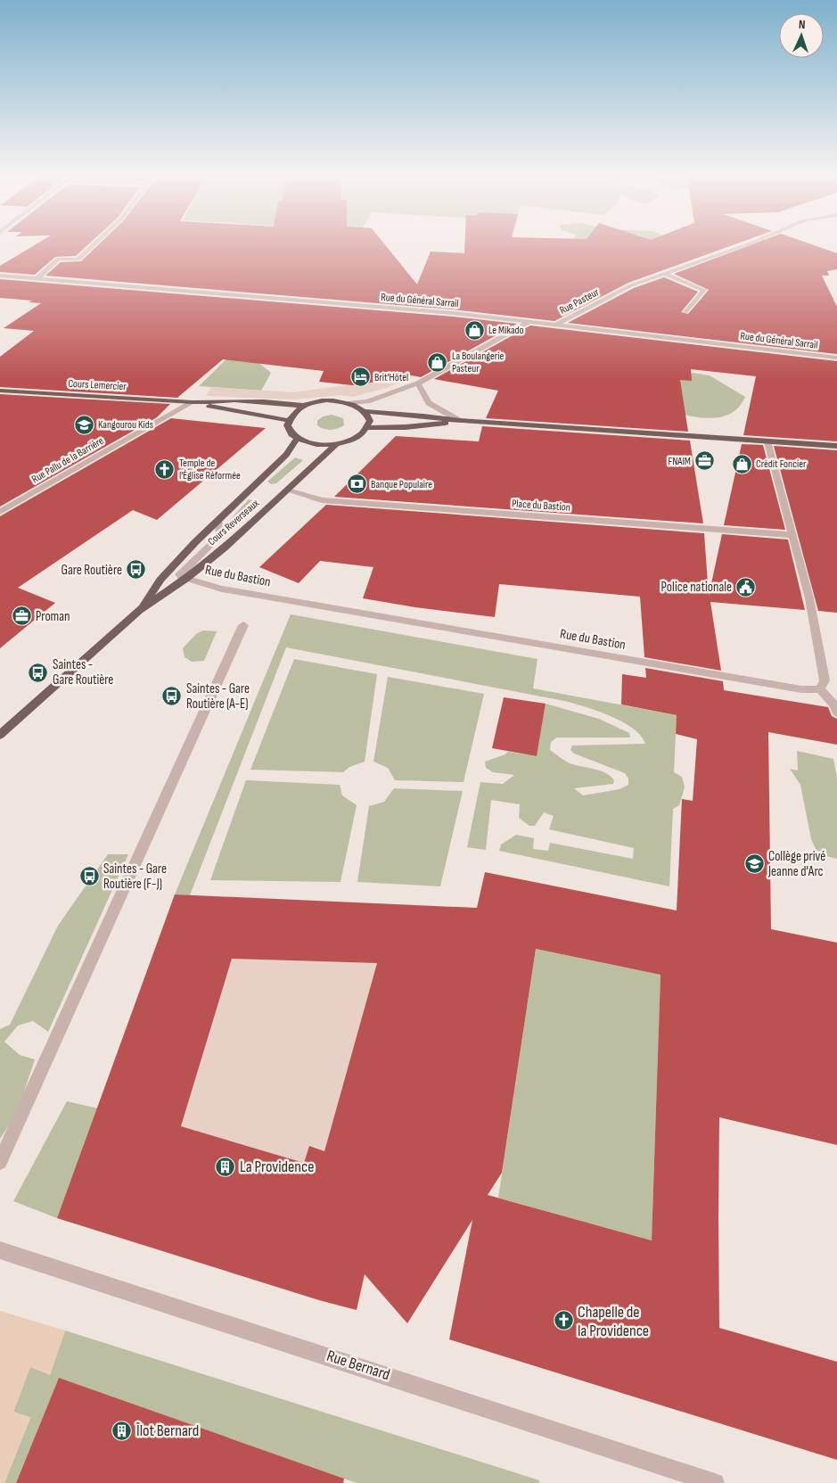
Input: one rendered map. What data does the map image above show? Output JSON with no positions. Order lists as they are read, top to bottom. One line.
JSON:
{"streets":{"main road":["Cours Lemercier","Cours Reverseaux"],"street":["Rue du Général Sarrail","Rue Pasteur","Rue Pallu de la Barrière","Place du Bastion","Rue du Bastion","Rue Bernard"]},"crossings":[["Rue du Général Sarrail","Rue Pasteur"],["Cours Lemercier","Rue Pallu de la Barrière"],["Place du Bastion","Cours Reverseaux"],["Cours Reverseaux","Rue du Bastion"]],"places":{"shop":["Le Mikado","La Boulangerie Pasteur","Crédit Foncier"],"hotel":["Brit'Hôtel"],"school or university":["Kangourou Kids","Collège privé Jeanne d'Arc"],"office":["FNAIM","Proman"],"church":["Temple de l'Église Réformée","Chapelle de la Providence"],"bank":["Banque Populaire"],"bus stop":["Gare Routière","Saintes - Gare Routière","Saintes - Gare Routière (A-E)","Saintes - Gare Routière (F-J)"],"public building":["Police nationale"],"building":["La Providence","Îlot Bernard"]},"north":"top"}
